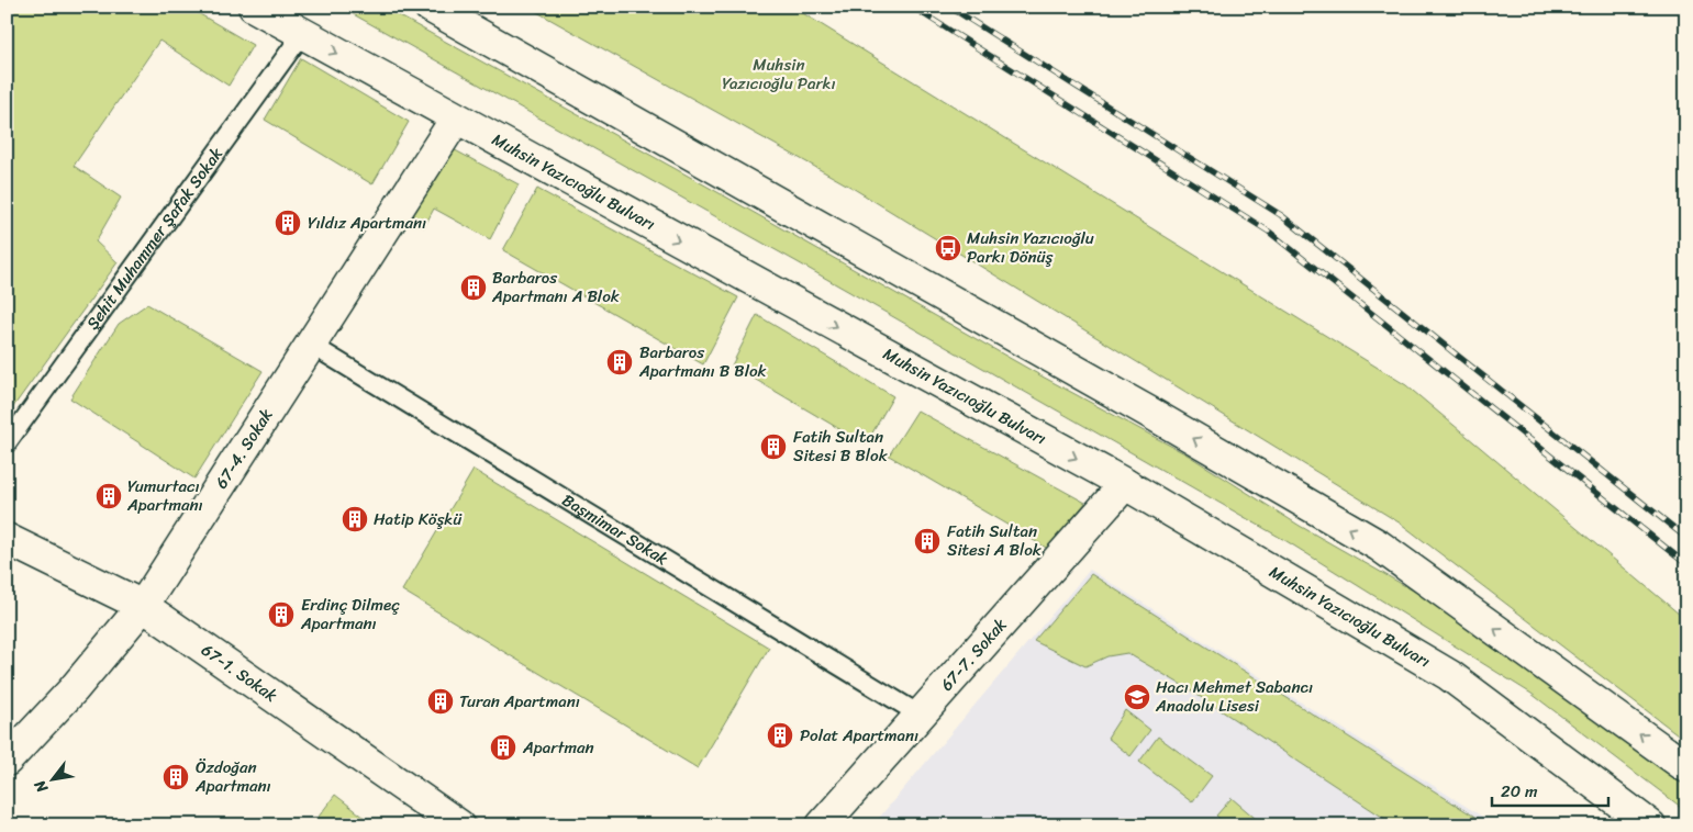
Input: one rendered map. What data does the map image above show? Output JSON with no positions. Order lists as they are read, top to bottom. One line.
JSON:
{"streets":{"main road":["Muhsin Yazıcıoğlu Bulvarı","67-4. Sokak","67-7. Sokak","67-1. Sokak"],"lane":["Şehit Muhammer Şafak Sokak","Başmimar Sokak"]},"crossings":[["Muhsin Yazıcıoğlu Bulvarı","Şehit Muhammer Şafak Sokak"],["Muhsin Yazıcıoğlu Bulvarı","67-4. Sokak"],["Muhsin Yazıcıoğlu Bulvarı","67-7. Sokak"],["67-4. Sokak","Başmimar Sokak"],["67-4. Sokak","67-1. Sokak"],["Başmimar Sokak","67-7. Sokak"]],"parks":["Muhsin Yazıcıoğlu Parkı"],"places":{"building":["Yıldız Apartmanı","Barbaros Apartmanı A Blok","Barbaros Apartmanı B Blok","Fatih Sultan Sitesi B Blok","Yumurtacı Apartmanı","Hatip Köşkü","Fatih Sultan Sitesi A Blok","Erdinç Dilmeç Apartmanı","Turan Apartmanı","Polat Apartmanı","Apartman","Özdoğan Apartmanı"],"bus stop":["Muhsin Yazıcıoğlu Parkı Dönüş"],"school or university":["Hacı Mehmet Sabancı Anadolu Lisesi"]},"scale_bar":"20 m","north":"bottom left"}
